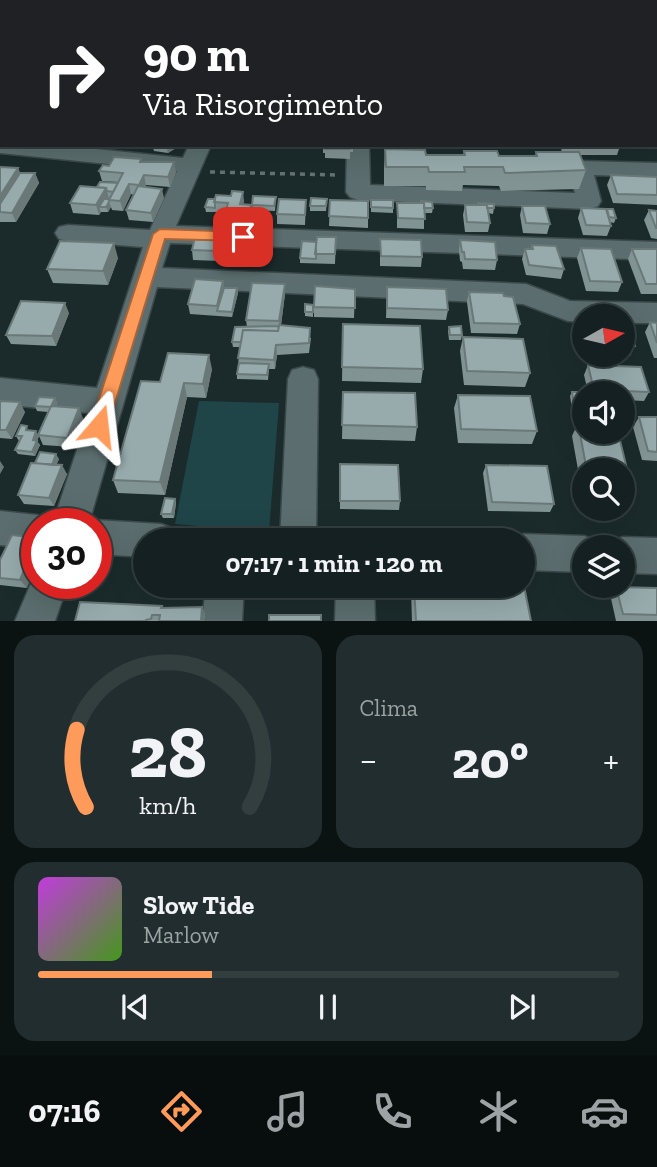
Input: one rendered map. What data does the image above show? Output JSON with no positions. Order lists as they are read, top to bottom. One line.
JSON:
{"north":"right","page":{"turn":["90 m","Via Risorgimento"],"limit":"30","trip":"07:17 · 1 min · 120 m","tile":"Clima","heat":["−","20°","+"],"song":["Slow Tide","Marlow"],"tabs":"07:16","gauge":["28","km/h"]}}
